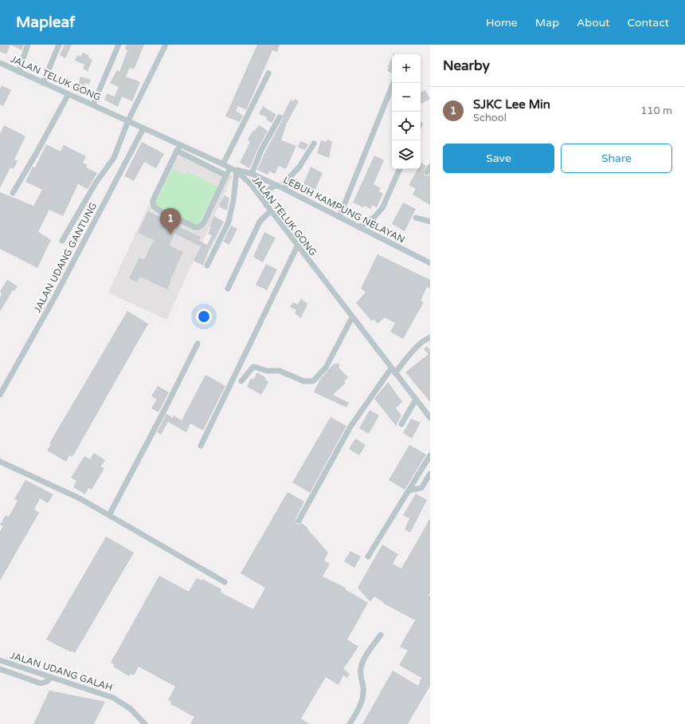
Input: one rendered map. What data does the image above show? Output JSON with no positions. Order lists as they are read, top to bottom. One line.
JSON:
{"streets":{"street":["JALAN TELUK GONG","LEBUH KAMPUNG NELAYAN","JALAN UDANG GANTUNG","JALAN UDANG GALAH"]},"crossings":[["JALAN TELUK GONG","LEBUH KAMPUNG NELAYAN"],["JALAN TELUK GONG","JALAN UDANG GANTUNG"]],"page":{"header":"Mapleaf","nav":["Home","Map","About","Contact"],"heading":"Nearby","map_buttons":["+","−"],"list":[{"mark":"1","name":"SJKC Lee Min","note":"School","value":"110 m"}],"buttons":["Save","Share"],"pins":"1"}}
